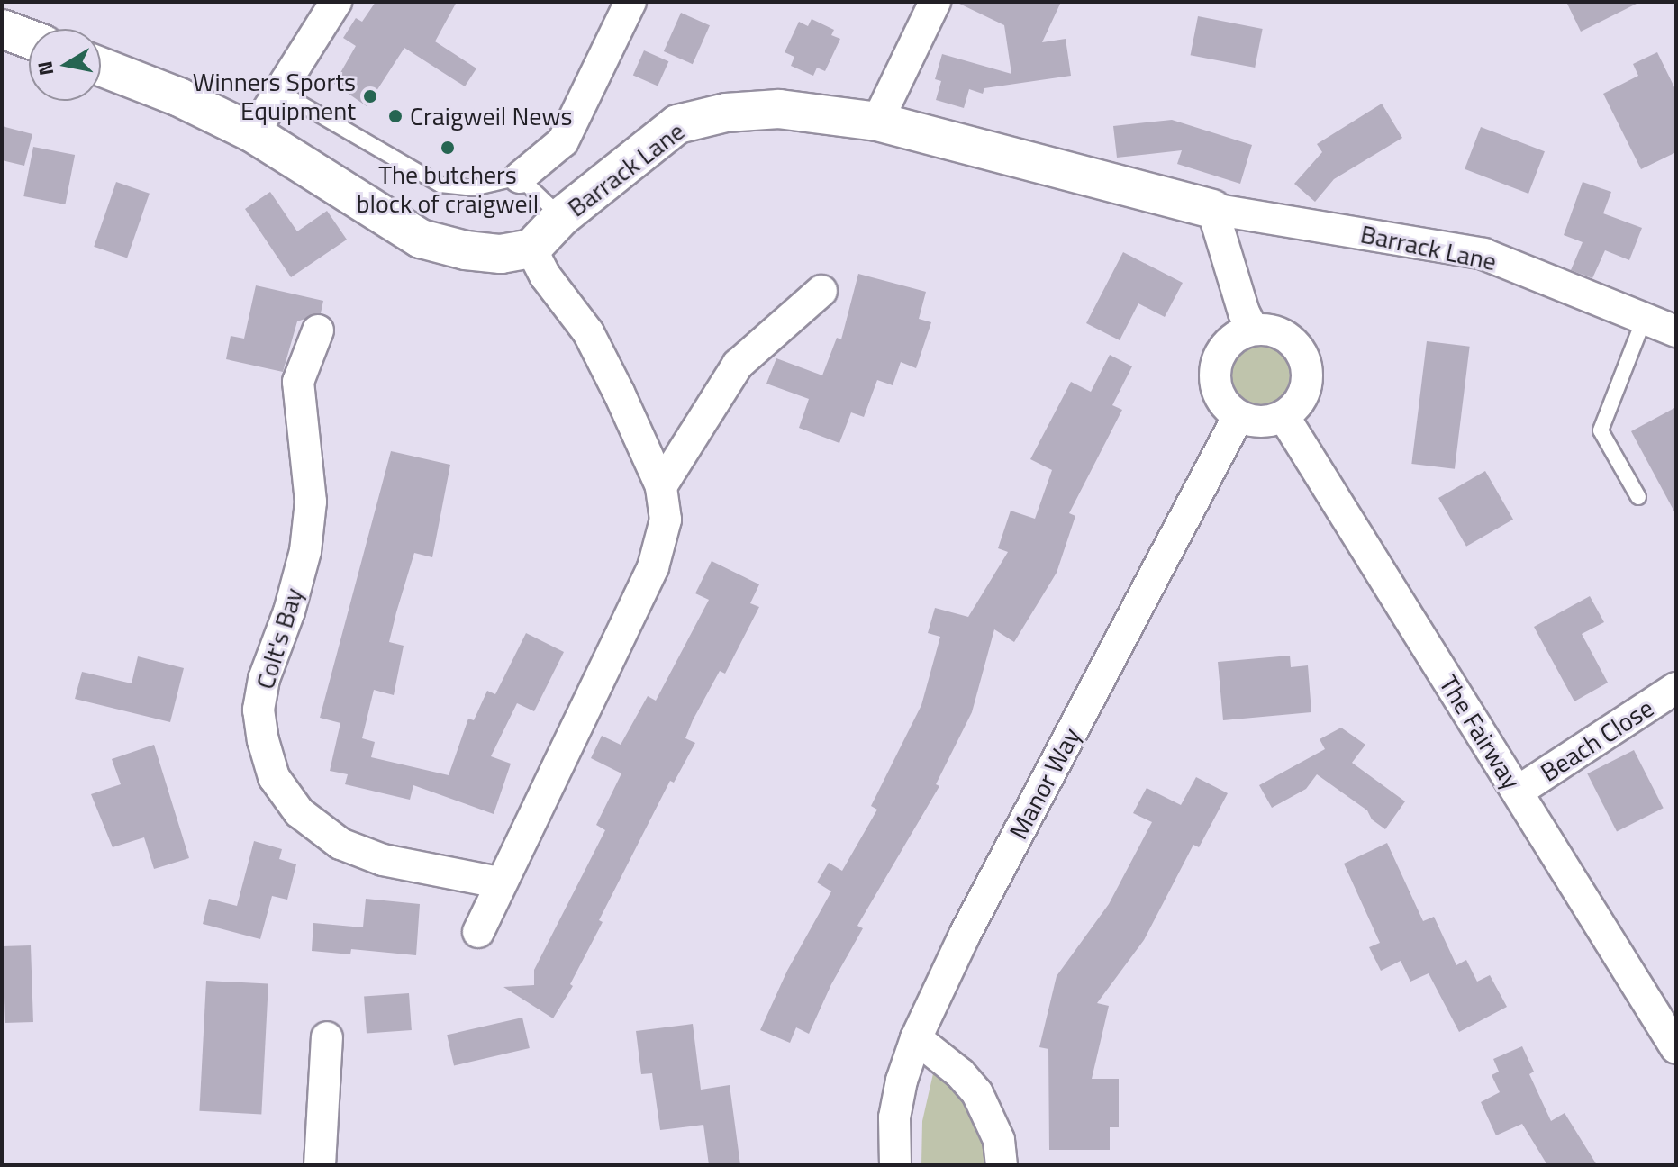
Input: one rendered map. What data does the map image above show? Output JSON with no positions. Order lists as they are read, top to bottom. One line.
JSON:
{"streets":{"street":["Barrack Lane","Colt's Bay","The Fairway","Beach Close","Manor Way"]},"crossings":[["The Fairway","Beach Close"],["The Fairway","Manor Way"]],"places":["Winners Sports Equipment","Craigweil News","The butchers block of craigweil"],"north":"left"}
